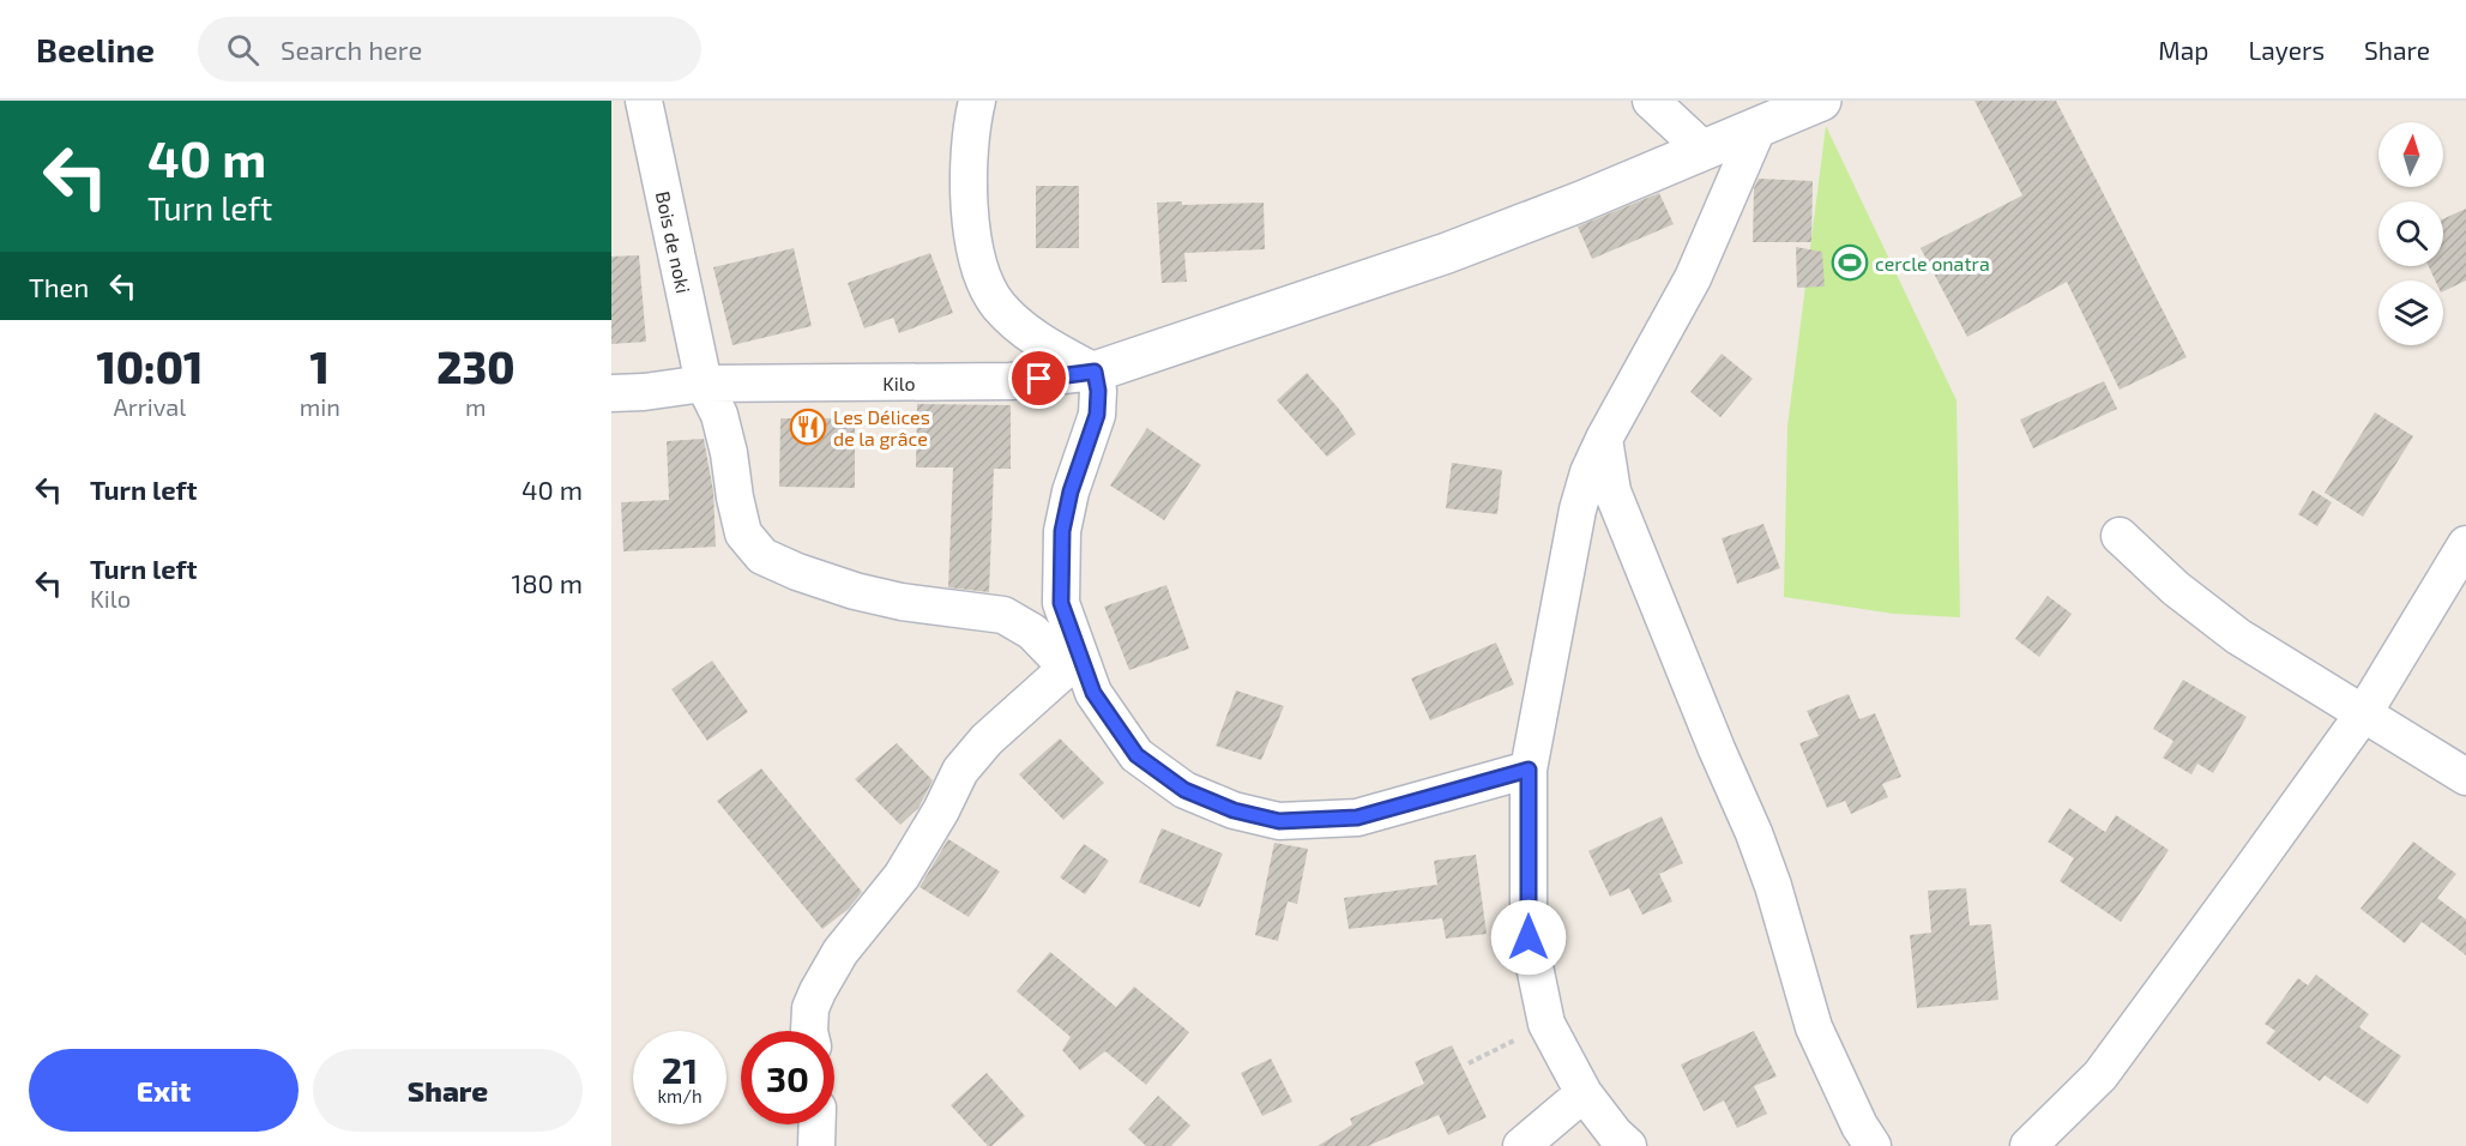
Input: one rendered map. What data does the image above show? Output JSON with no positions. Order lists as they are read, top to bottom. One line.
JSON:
{"streets":{"street":["Bois de noki","Kilo"]},"crossings":[["Bois de noki","Kilo"]],"places":{"sports":["cercle onatra"],"restaurant":["Les Délices de la grâce"]},"north":"top","page":{"header":"Beeline","search":"Search here","nav":["Map","Layers","Share"],"turn":["40 m","Turn left"],"then":"Then","eta":["10:01","Arrival","1","min","230","m"],"list":[{"name":"Turn left","value":"40 m"},{"name":"Turn left","note":"Kilo","value":"180 m"}],"speed":"21 km/h","limit":"30","buttons":["Exit","Share"]}}
